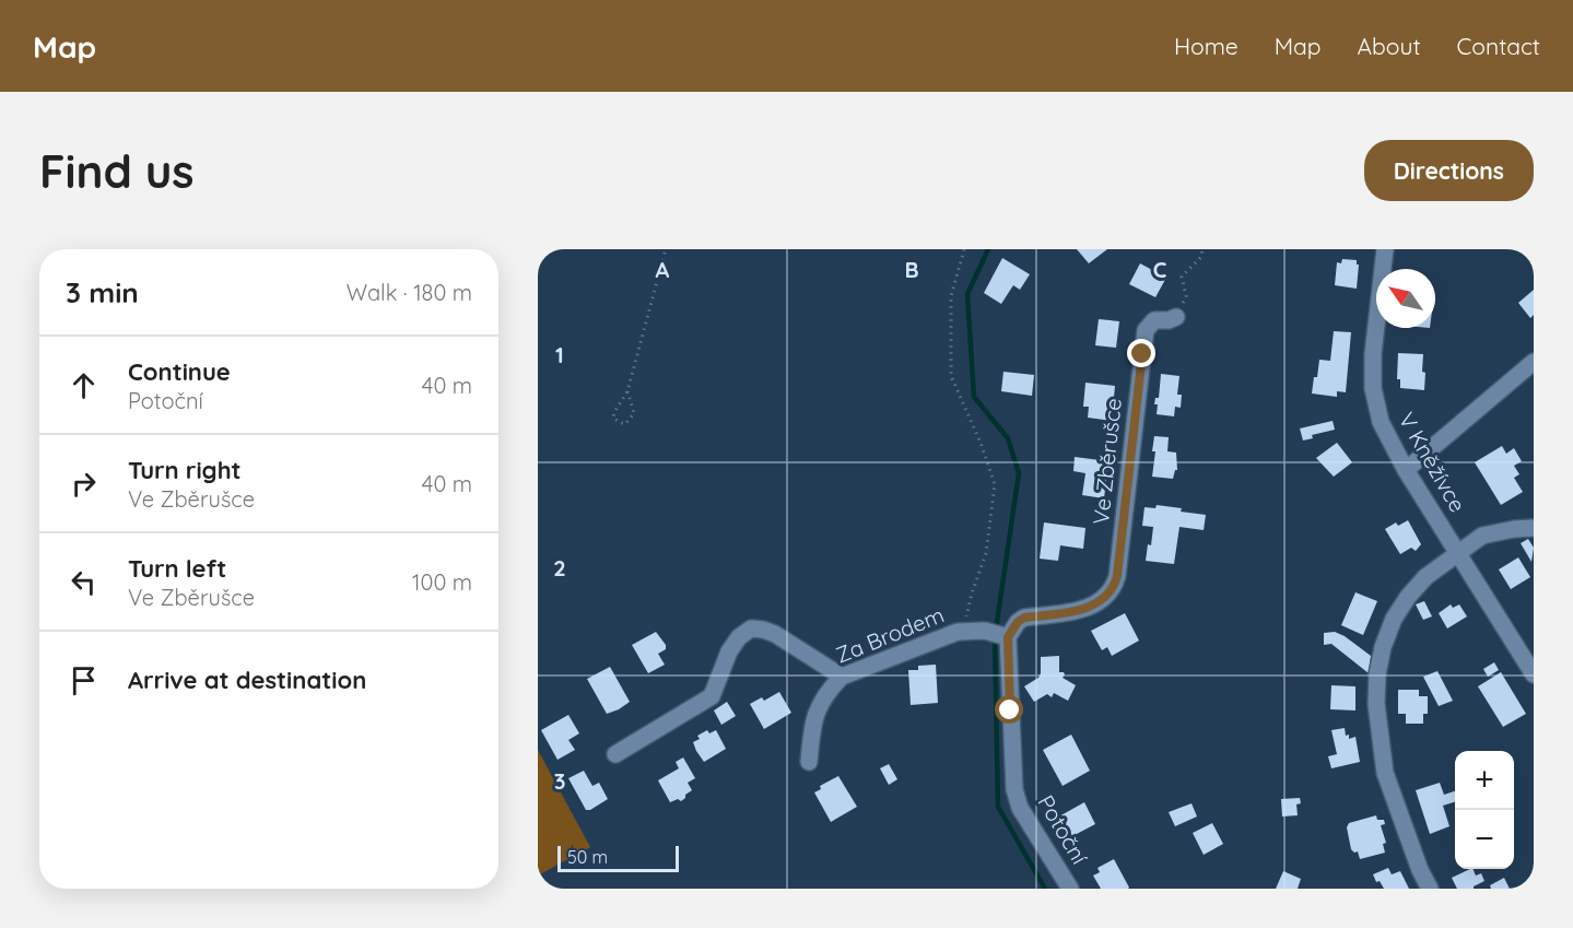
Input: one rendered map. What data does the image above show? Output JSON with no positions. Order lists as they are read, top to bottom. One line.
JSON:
{"streets":{"street":["Ve Zběrušce","V Kněžívce","Za Brodem","Potoční"]},"crossings":[["Ve Zběrušce","Za Brodem"],["Ve Zběrušce","Potoční"],["Za Brodem","Potoční"]],"scale_bar":"50 m","north":"top left","page":{"header":"Map","nav":["Home","Map","About","Contact"],"buttons":"Directions","title":"Find us","heading":["3 min","Walk · 180 m"],"list":[["Continue","Potoční","40 m"],["Turn right","Ve Zběrušce","40 m"],["Turn left","Ve Zběrušce","100 m"],"Arrive at destination"],"map_buttons":["+","−"],"scale":"50 m"},"grid":{"columns":["A","B","C"],"rows":["1","2","3"]}}
